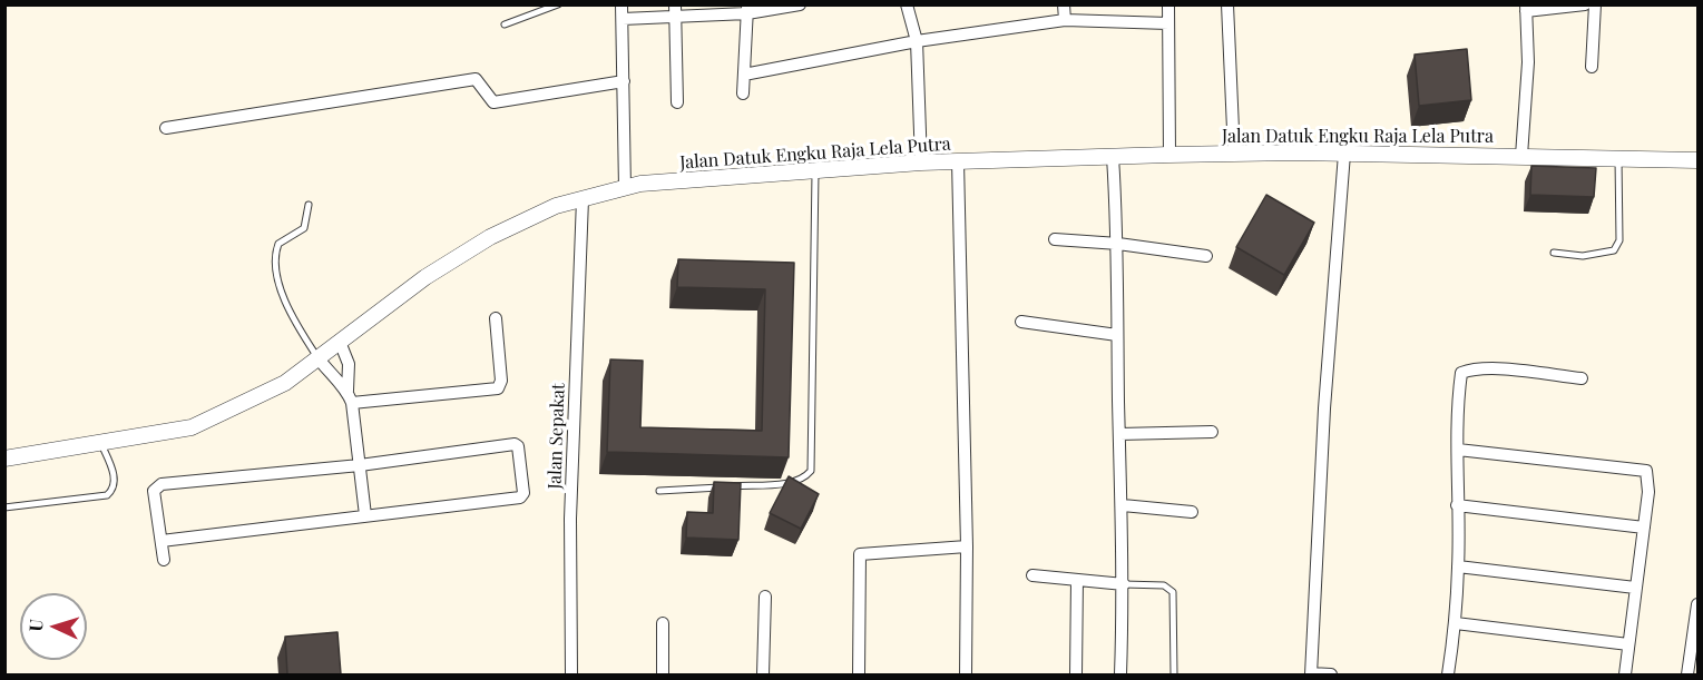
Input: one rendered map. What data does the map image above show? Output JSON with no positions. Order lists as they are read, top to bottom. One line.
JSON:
{"streets":{"street":["Jalan Datuk Engku Raja Lela Putra","Jalan Sepakat"]},"crossings":[["Jalan Datuk Engku Raja Lela Putra","Jalan Sepakat"]],"north":"left"}
